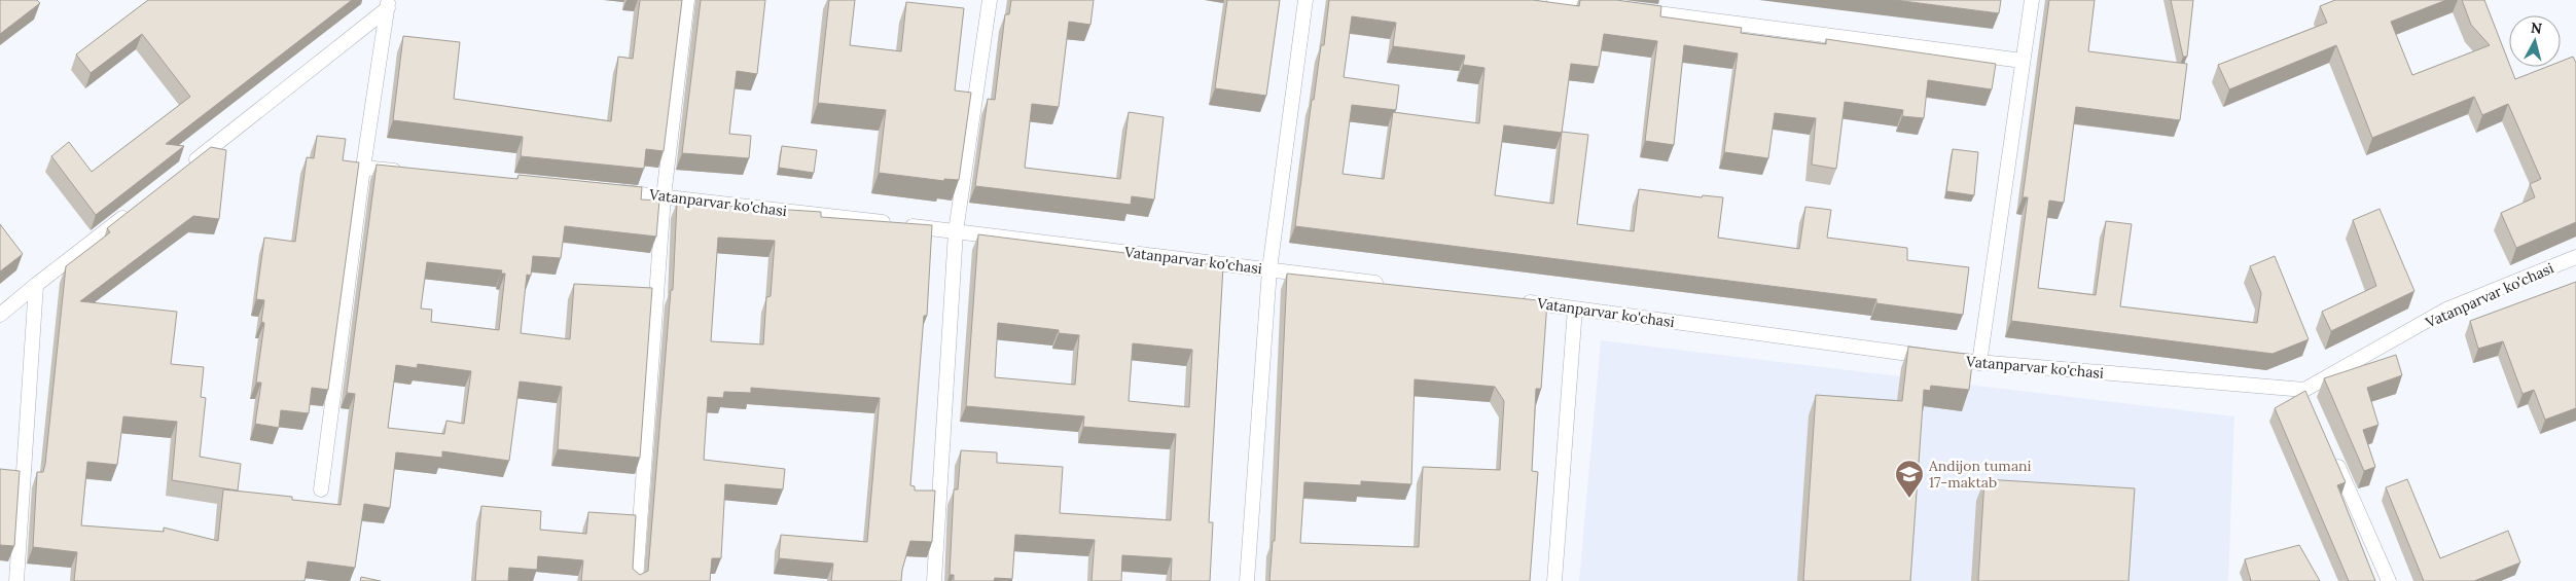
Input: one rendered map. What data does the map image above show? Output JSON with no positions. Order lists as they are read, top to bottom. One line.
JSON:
{"streets":{"lane":["Vatanparvar ko'chasi"]},"places":{"school or university":["Andijon tumani 17-maktab"]},"north":"top"}
